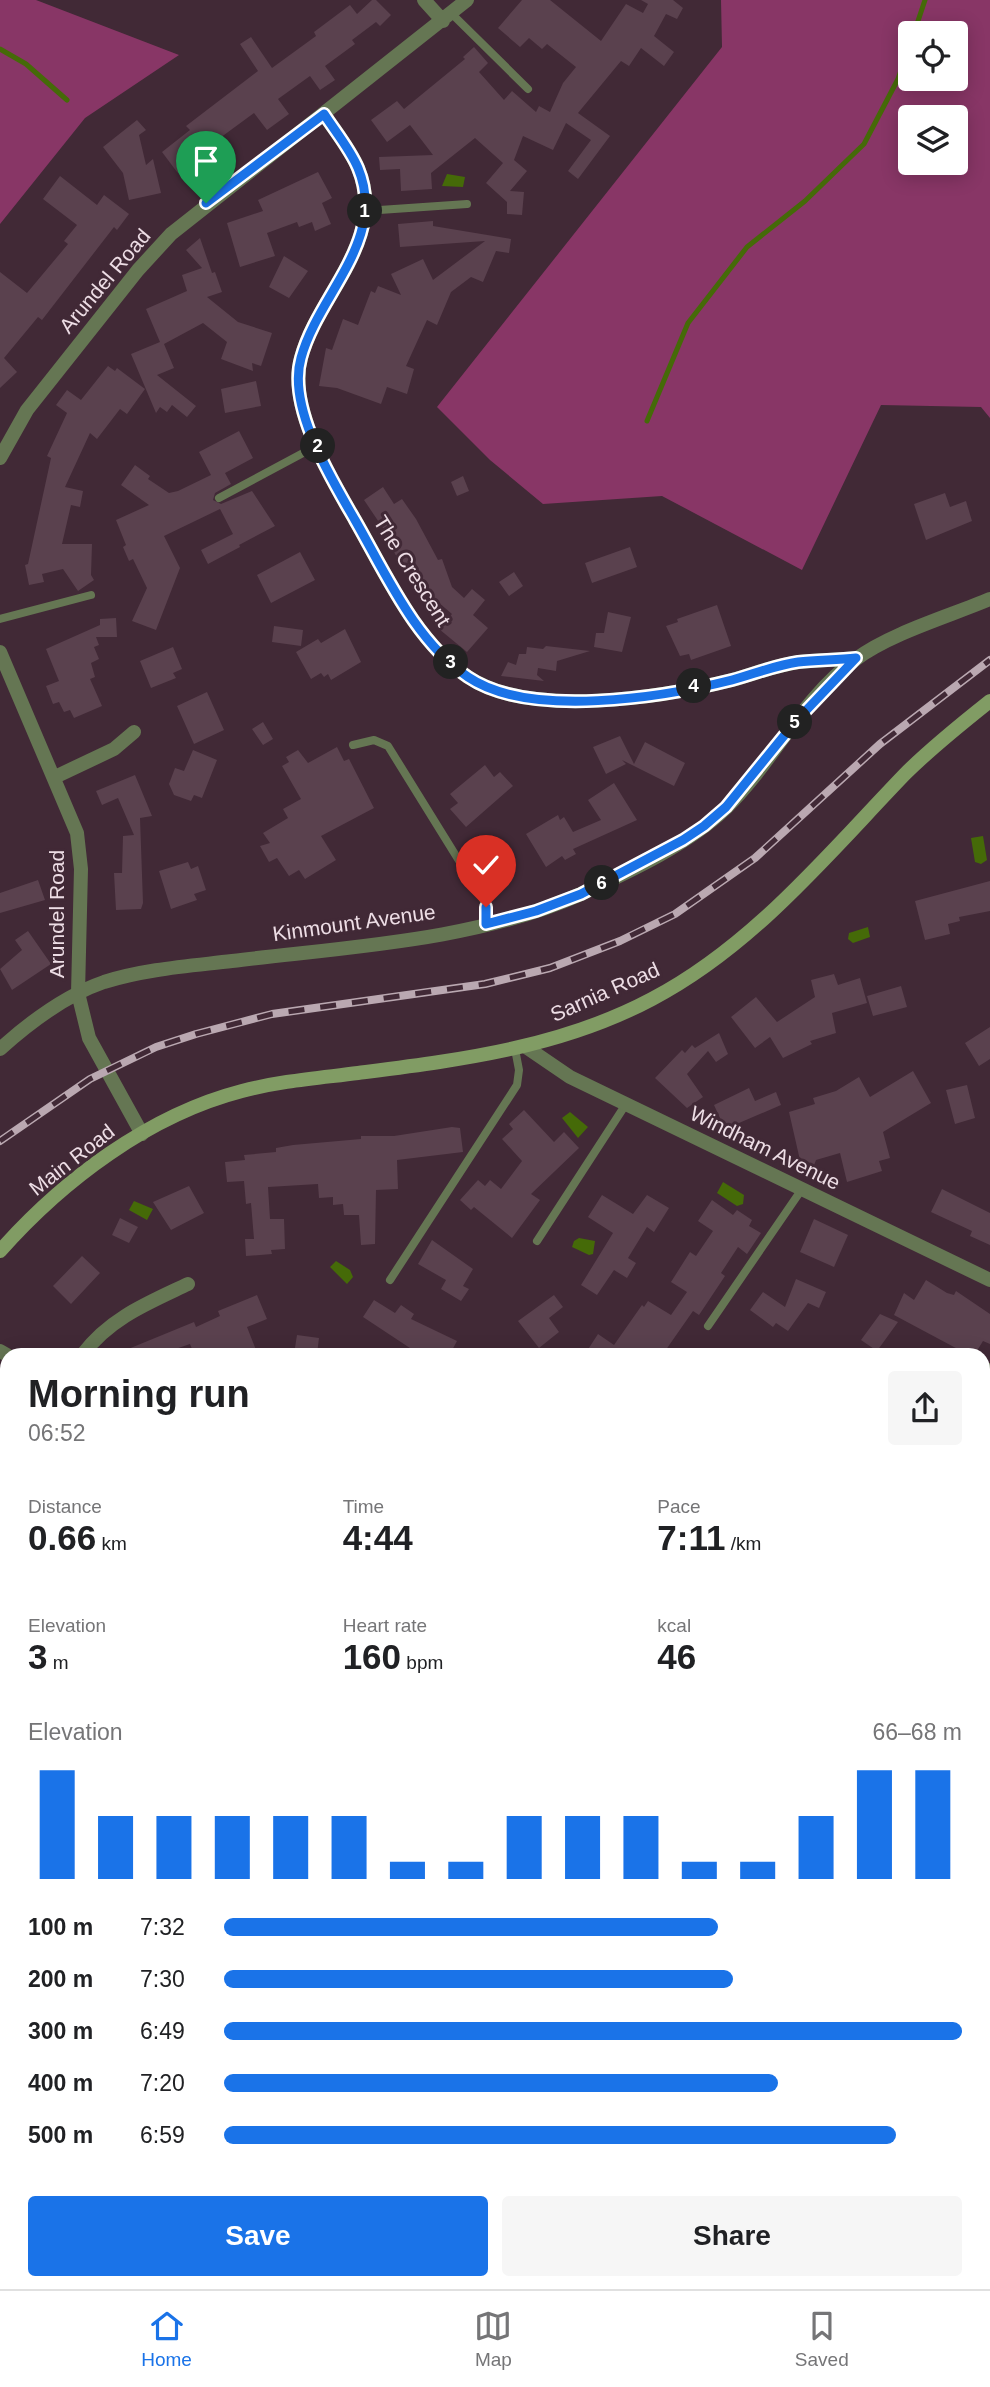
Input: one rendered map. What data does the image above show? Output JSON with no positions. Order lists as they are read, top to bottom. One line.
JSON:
{"streets":{"main road":["Sarnia Road","Main Road"],"street":["Arundel Road","The Crescent","Kinmount Avenue","Windham Avenue"]},"crossings":[["Arundel Road","The Crescent"],["Arundel Road","Kinmount Avenue"],["Arundel Road","Sarnia Road"],["Arundel Road","Main Road"],["The Crescent","Kinmount Avenue"],["Sarnia Road","Windham Avenue"],["Sarnia Road","Main Road"]],"page":{"pins":["1","2","3","4","5","6"],"heading":["Morning run","06:52"],"stats":[["Distance","0.66 km"],["Time","4:44"],["Pace","7:11 /km"],["Elevation","3 m"],["Heart rate","160 bpm"],["kcal","46"]],"chart":["Elevation","66–68 m"],"list":[{"name":"100 m","note":"7:32"},{"name":"200 m","note":"7:30"},{"name":"300 m","note":"6:49"},{"name":"400 m","note":"7:20"},{"name":"500 m","note":"6:59"}],"buttons":["Save","Share"],"tabs":["Home","Map","Saved"]}}
